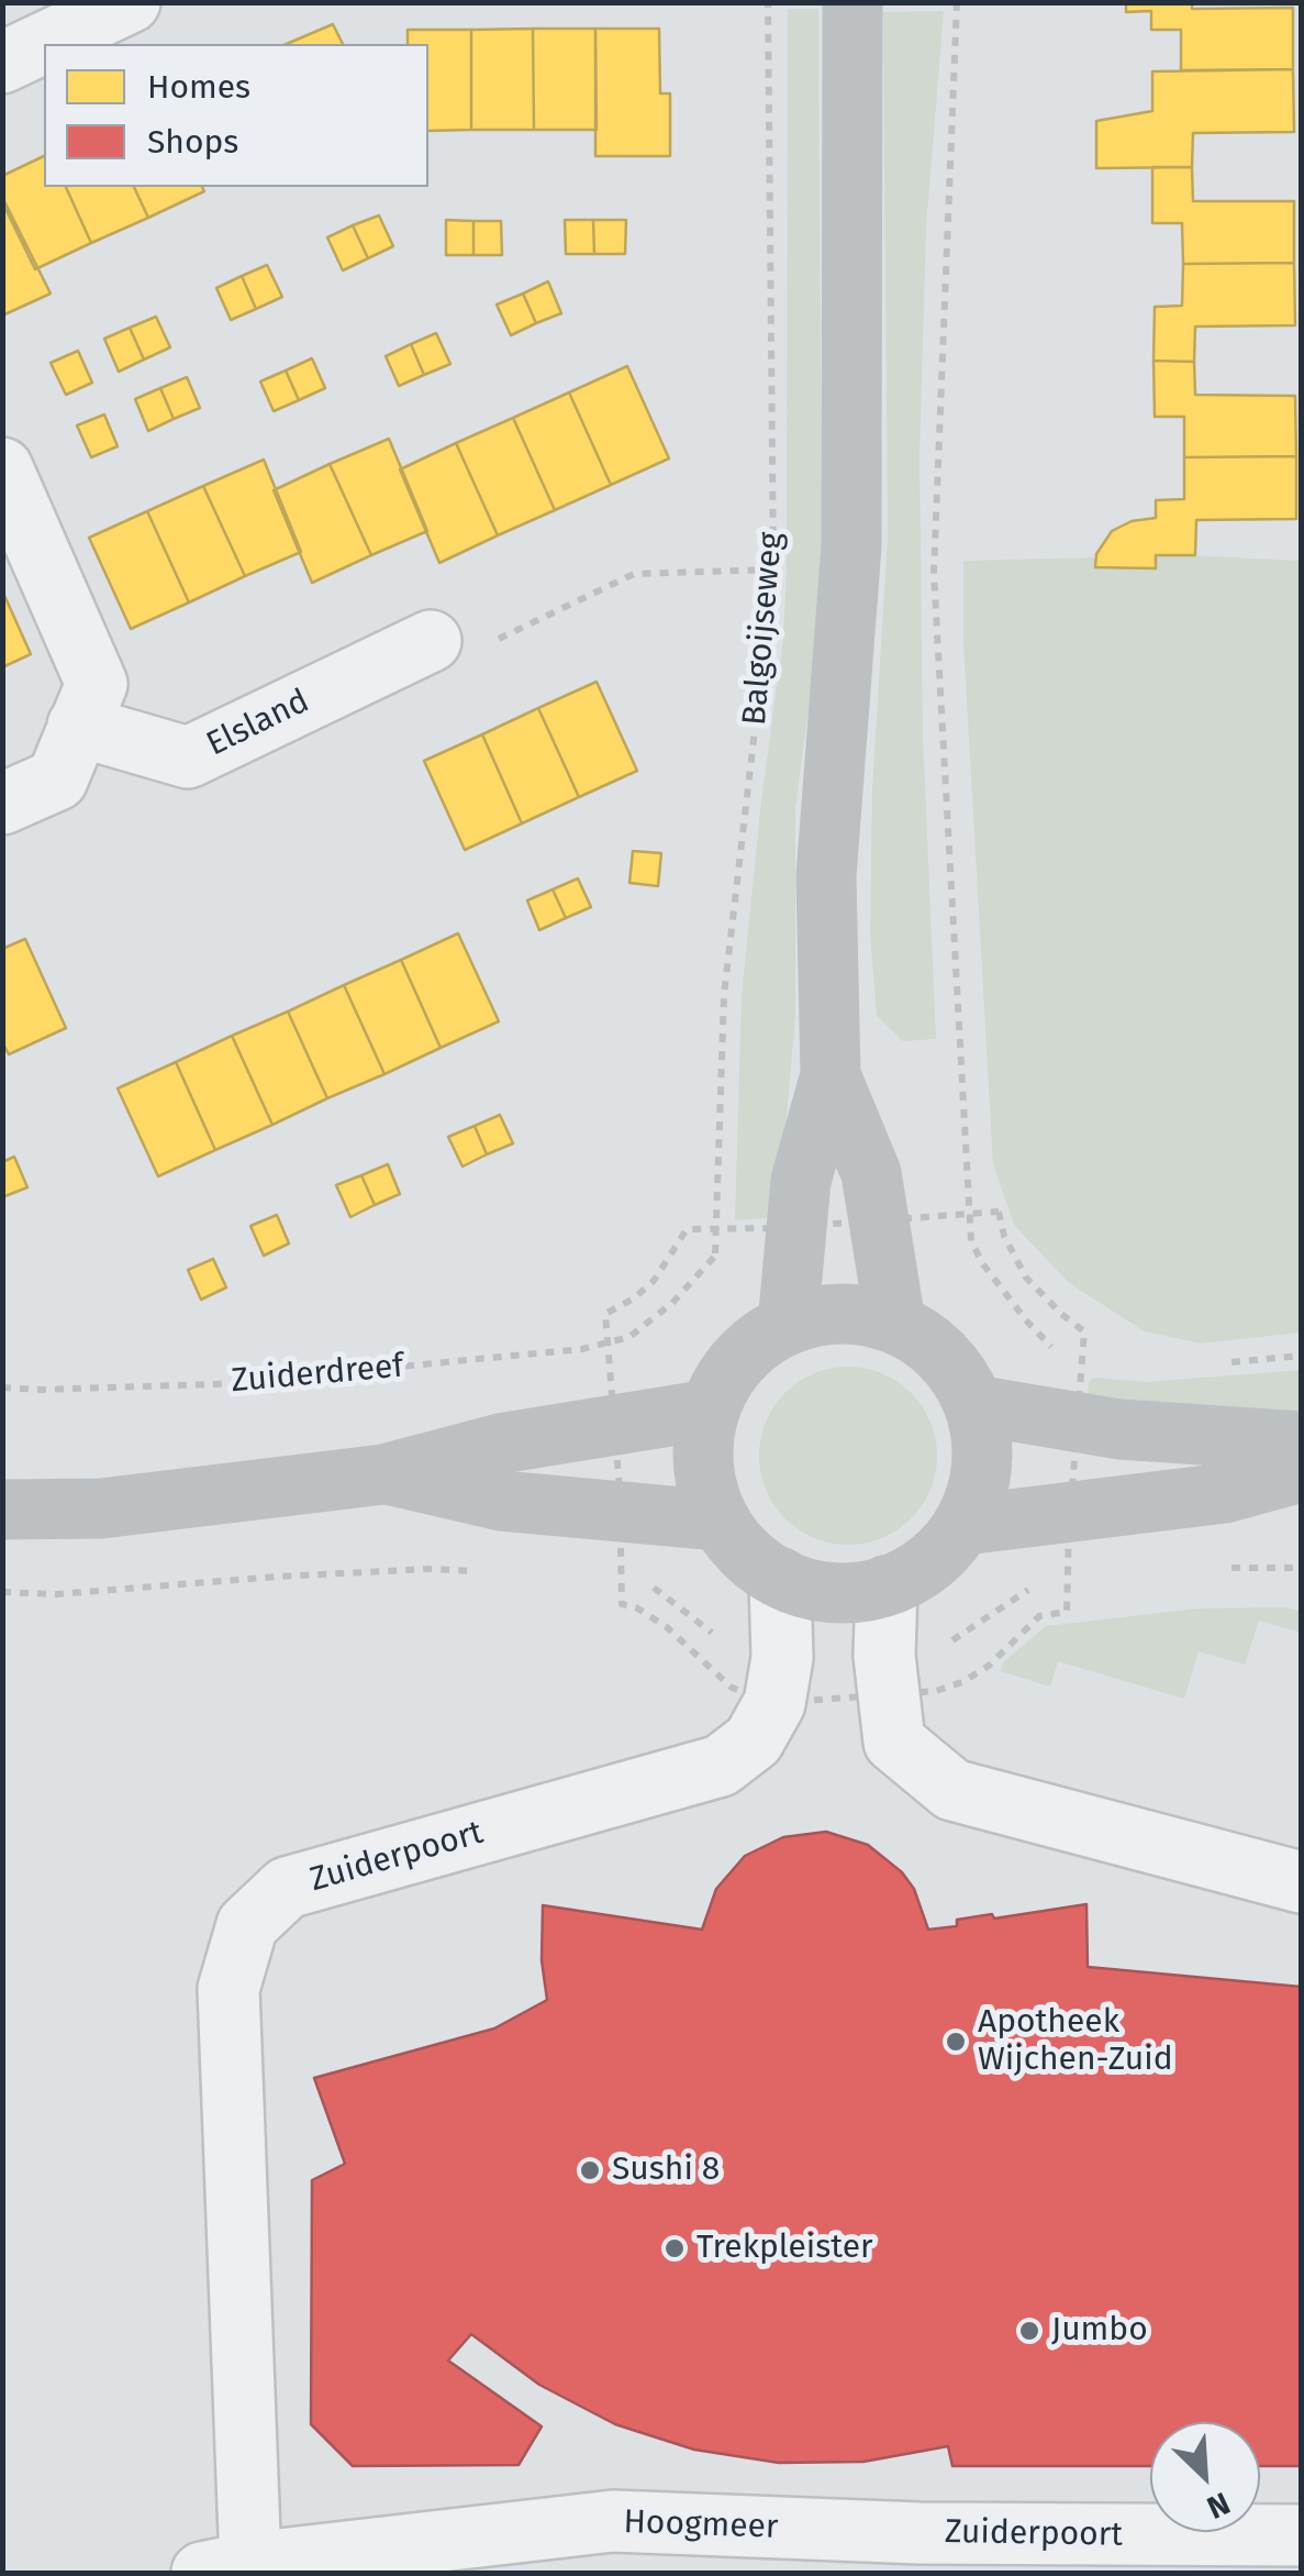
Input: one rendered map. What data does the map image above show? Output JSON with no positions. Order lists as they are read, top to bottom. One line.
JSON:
{"streets":{"street":["Elsland","Zuiderpoort","Hoogmeer"],"path":["Balgoijseweg","Zuiderdreef"]},"crossings":[["Balgoijseweg","Zuiderdreef"],["Zuiderpoort","Hoogmeer"]],"places":["Apotheek Wijchen-Zuid","Sushi 8","Trekpleister","Jumbo"],"legend":["Homes","Shops"],"north":"bottom right"}
